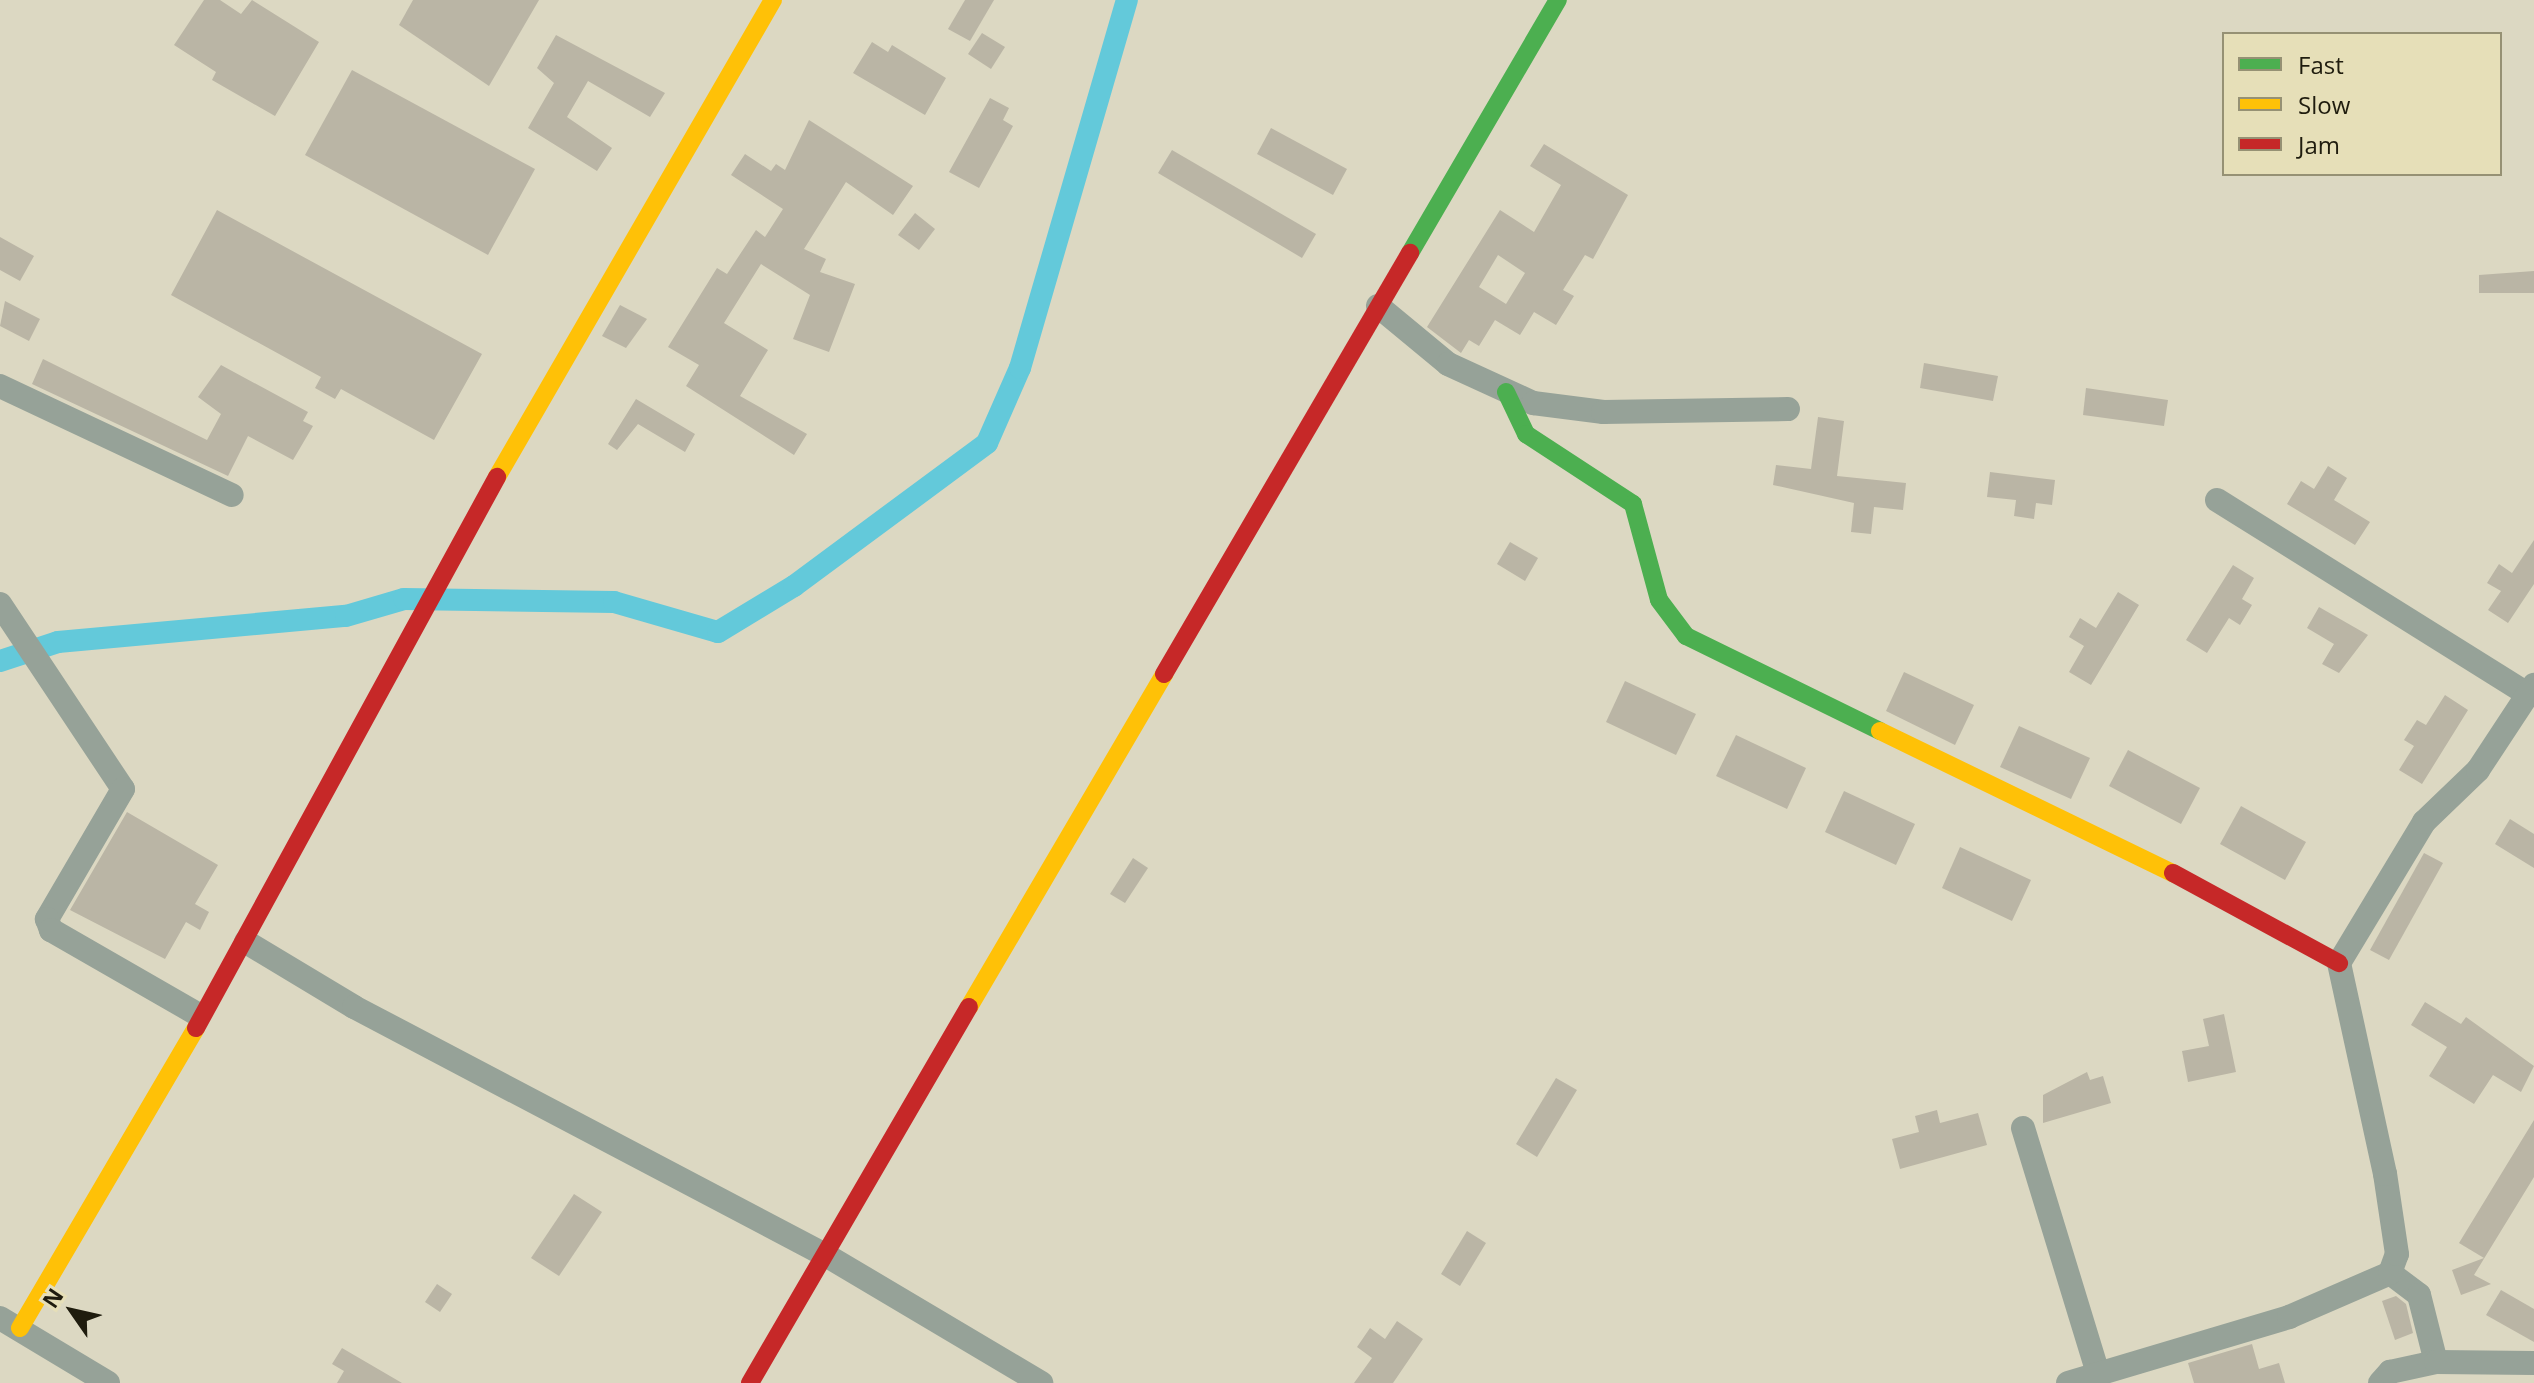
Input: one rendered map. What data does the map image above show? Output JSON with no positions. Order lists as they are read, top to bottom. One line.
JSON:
{"legend":["Fast","Slow","Jam"],"north":"top left"}
